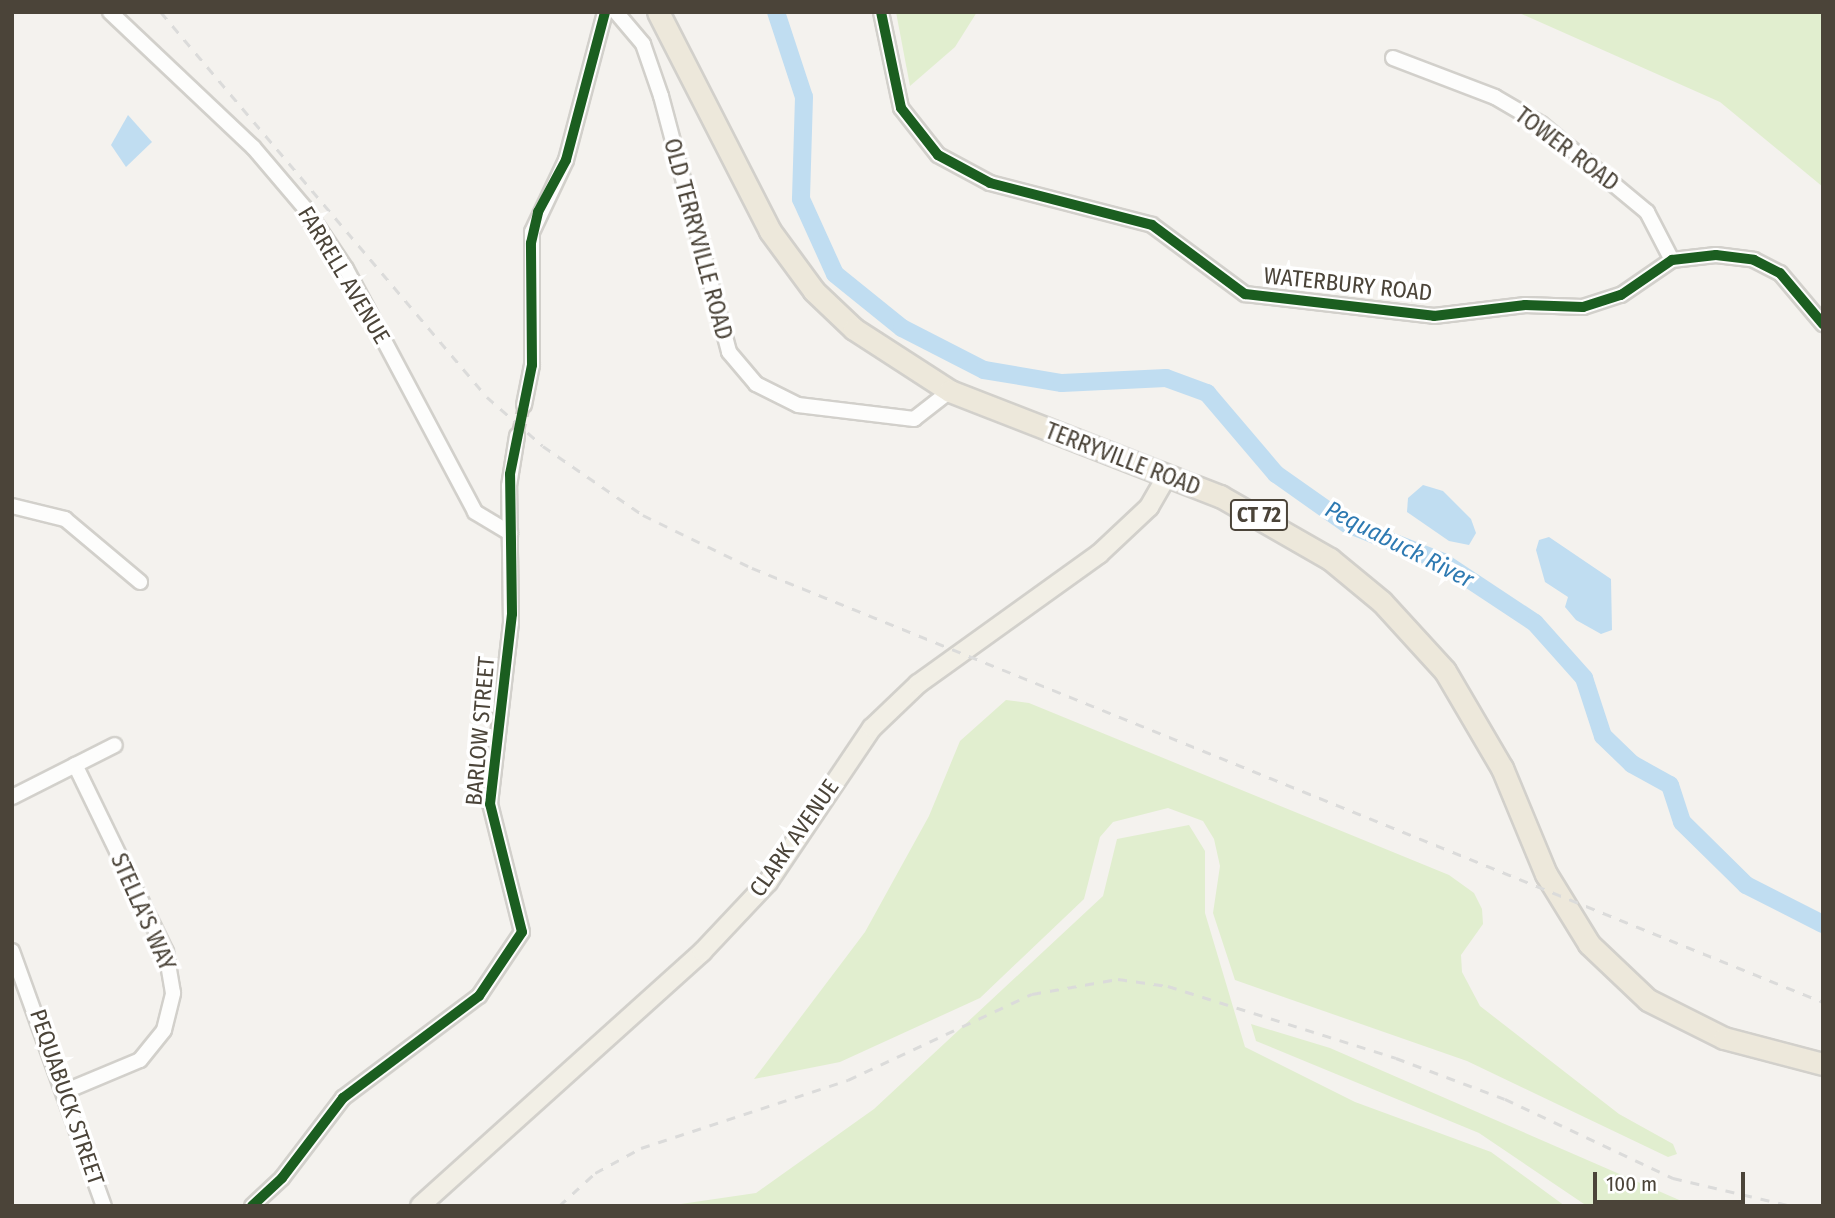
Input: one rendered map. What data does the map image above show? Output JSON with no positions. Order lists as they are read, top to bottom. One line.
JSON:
{"streets":{"highway":["TERRYVILLE ROAD","CT 72"],"main road":["CLARK AVENUE"],"street":["TOWER ROAD","OLD TERRYVILLE ROAD","FARRELL AVENUE","WATERBURY ROAD","BARLOW STREET","STELLA'S WAY","PEQUABUCK STREET"]},"crossings":[["TOWER ROAD","WATERBURY ROAD"],["OLD TERRYVILLE ROAD","TERRYVILLE ROAD"],["FARRELL AVENUE","BARLOW STREET"],["TERRYVILLE ROAD","CLARK AVENUE"],["STELLA'S WAY","PEQUABUCK STREET"]],"water":["Pequabuck River"],"scale_bar":"100 m"}
